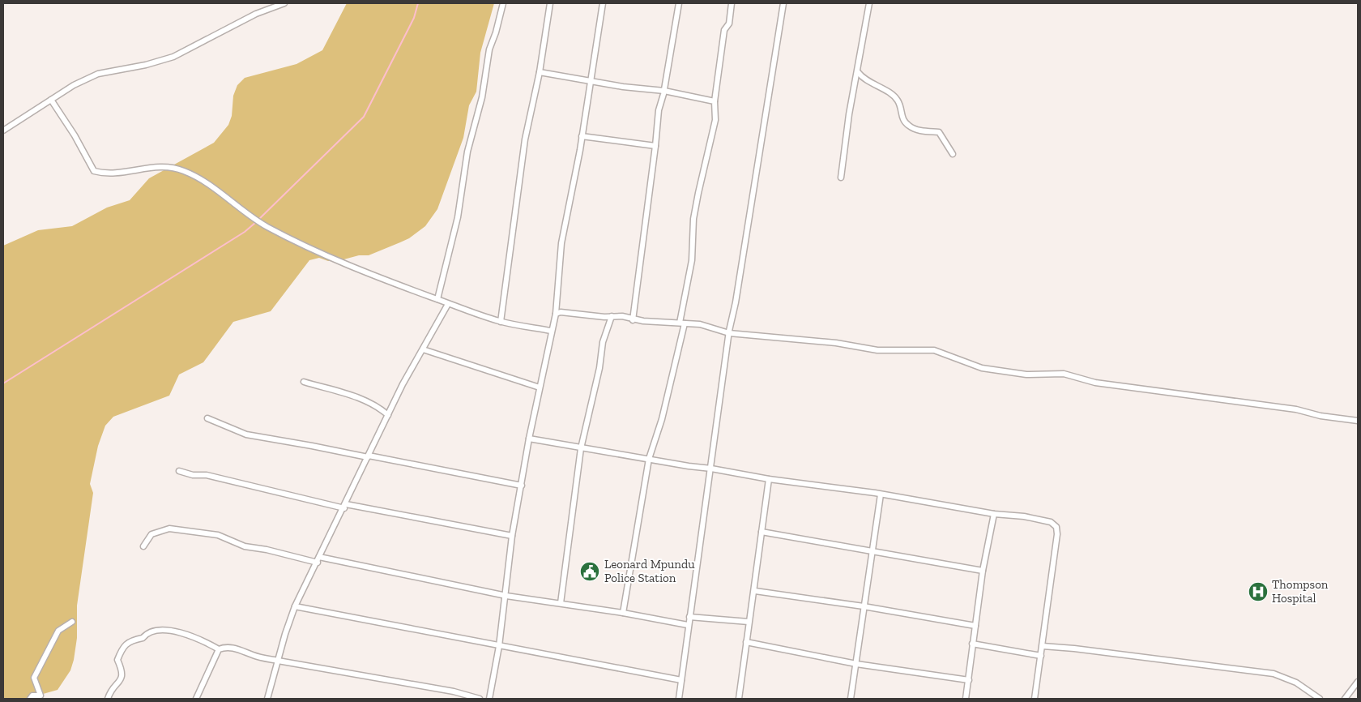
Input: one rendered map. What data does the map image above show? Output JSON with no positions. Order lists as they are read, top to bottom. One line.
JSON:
{"places":{"public building":["Leonard Mpundu Police Station"],"hospital":["Thompson Hospital"]}}
